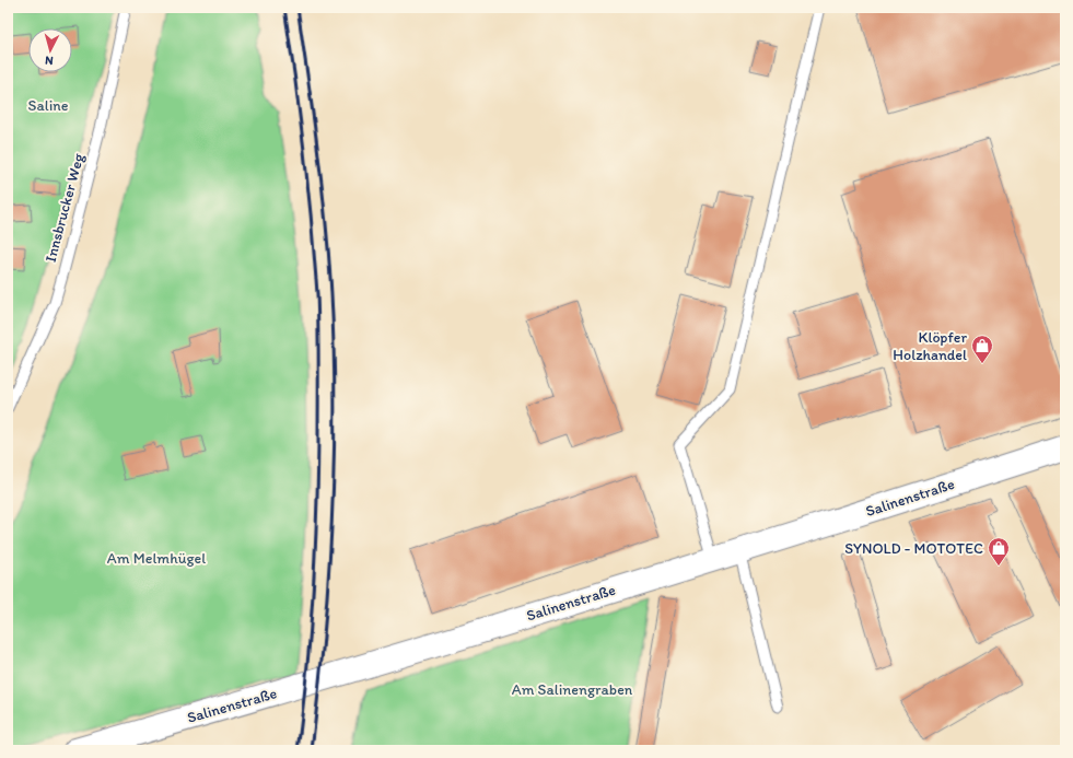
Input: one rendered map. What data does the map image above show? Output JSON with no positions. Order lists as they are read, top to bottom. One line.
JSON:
{"streets":{"street":["Salinenstraße"],"lane":["Innsbrucker Weg"]},"parks":["Saline","Am Melmhügel","Am Salinengraben"],"places":{"shop":["Klöpfer Holzhandel","SYNOLD - MOTOTEC"]},"north":"bottom"}
